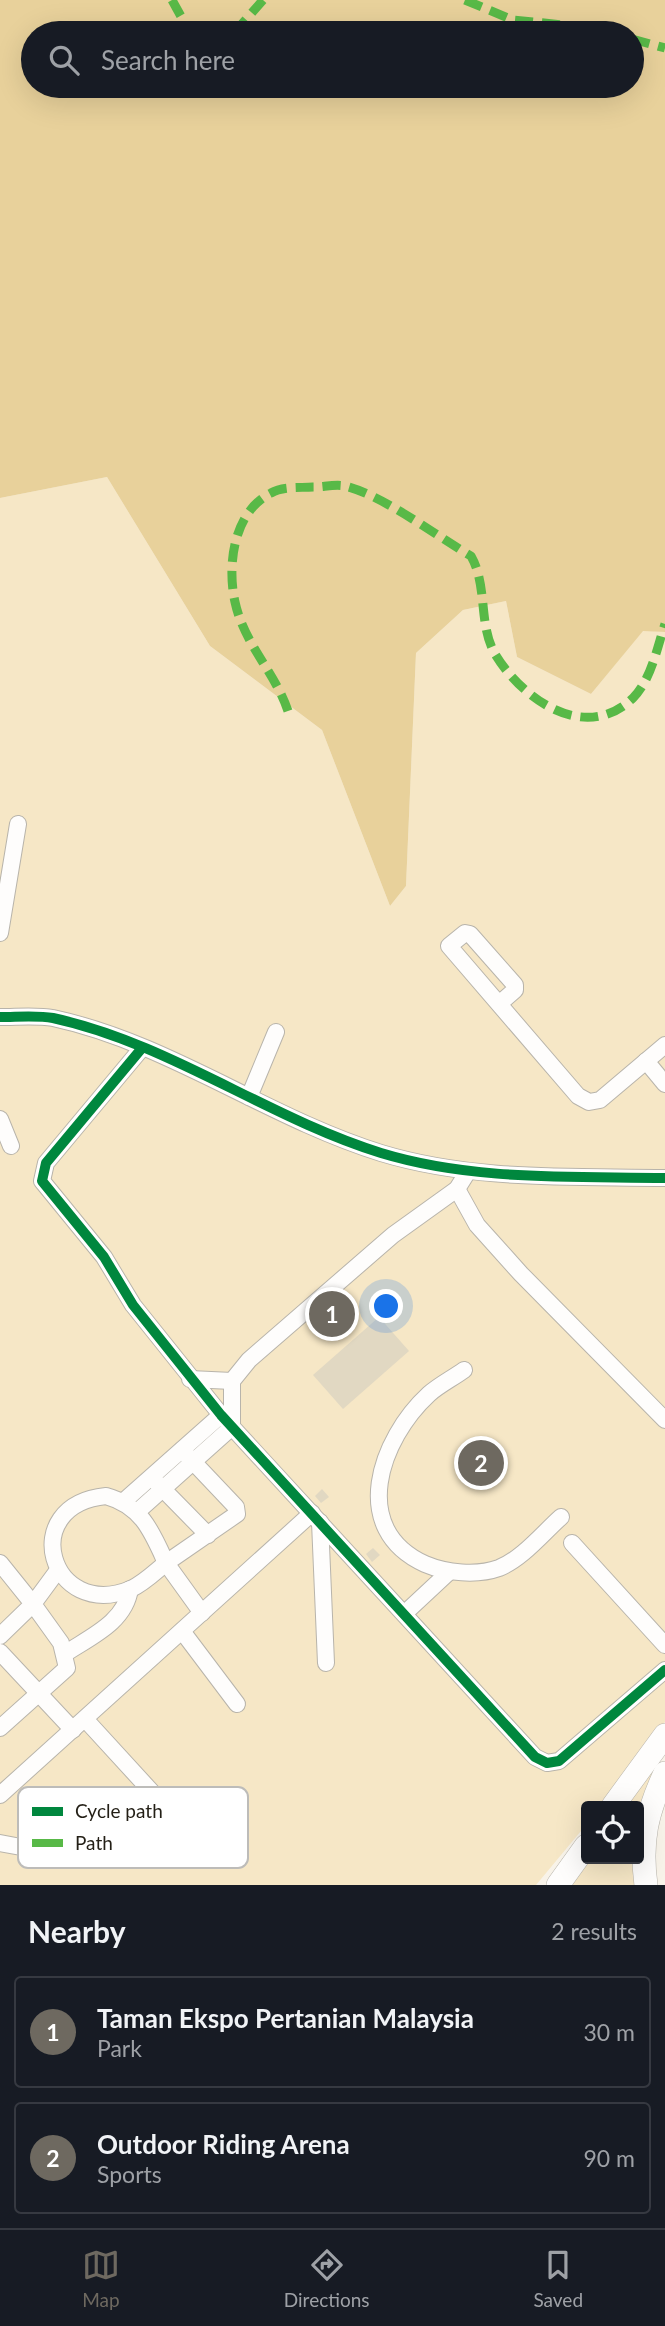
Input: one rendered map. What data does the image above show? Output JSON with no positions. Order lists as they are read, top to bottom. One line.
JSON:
{"legend":["Cycle path","Path"],"page":{"search":"Search here","pins":["1","2"],"heading":["Nearby","2 results"],"list":[{"mark":"1","name":"Taman Ekspo Pertanian Malaysia","note":"Park","value":"30 m"},{"mark":"2","name":"Outdoor Riding Arena","note":"Sports","value":"90 m"}],"nav":["Map","Directions","Saved"]}}
